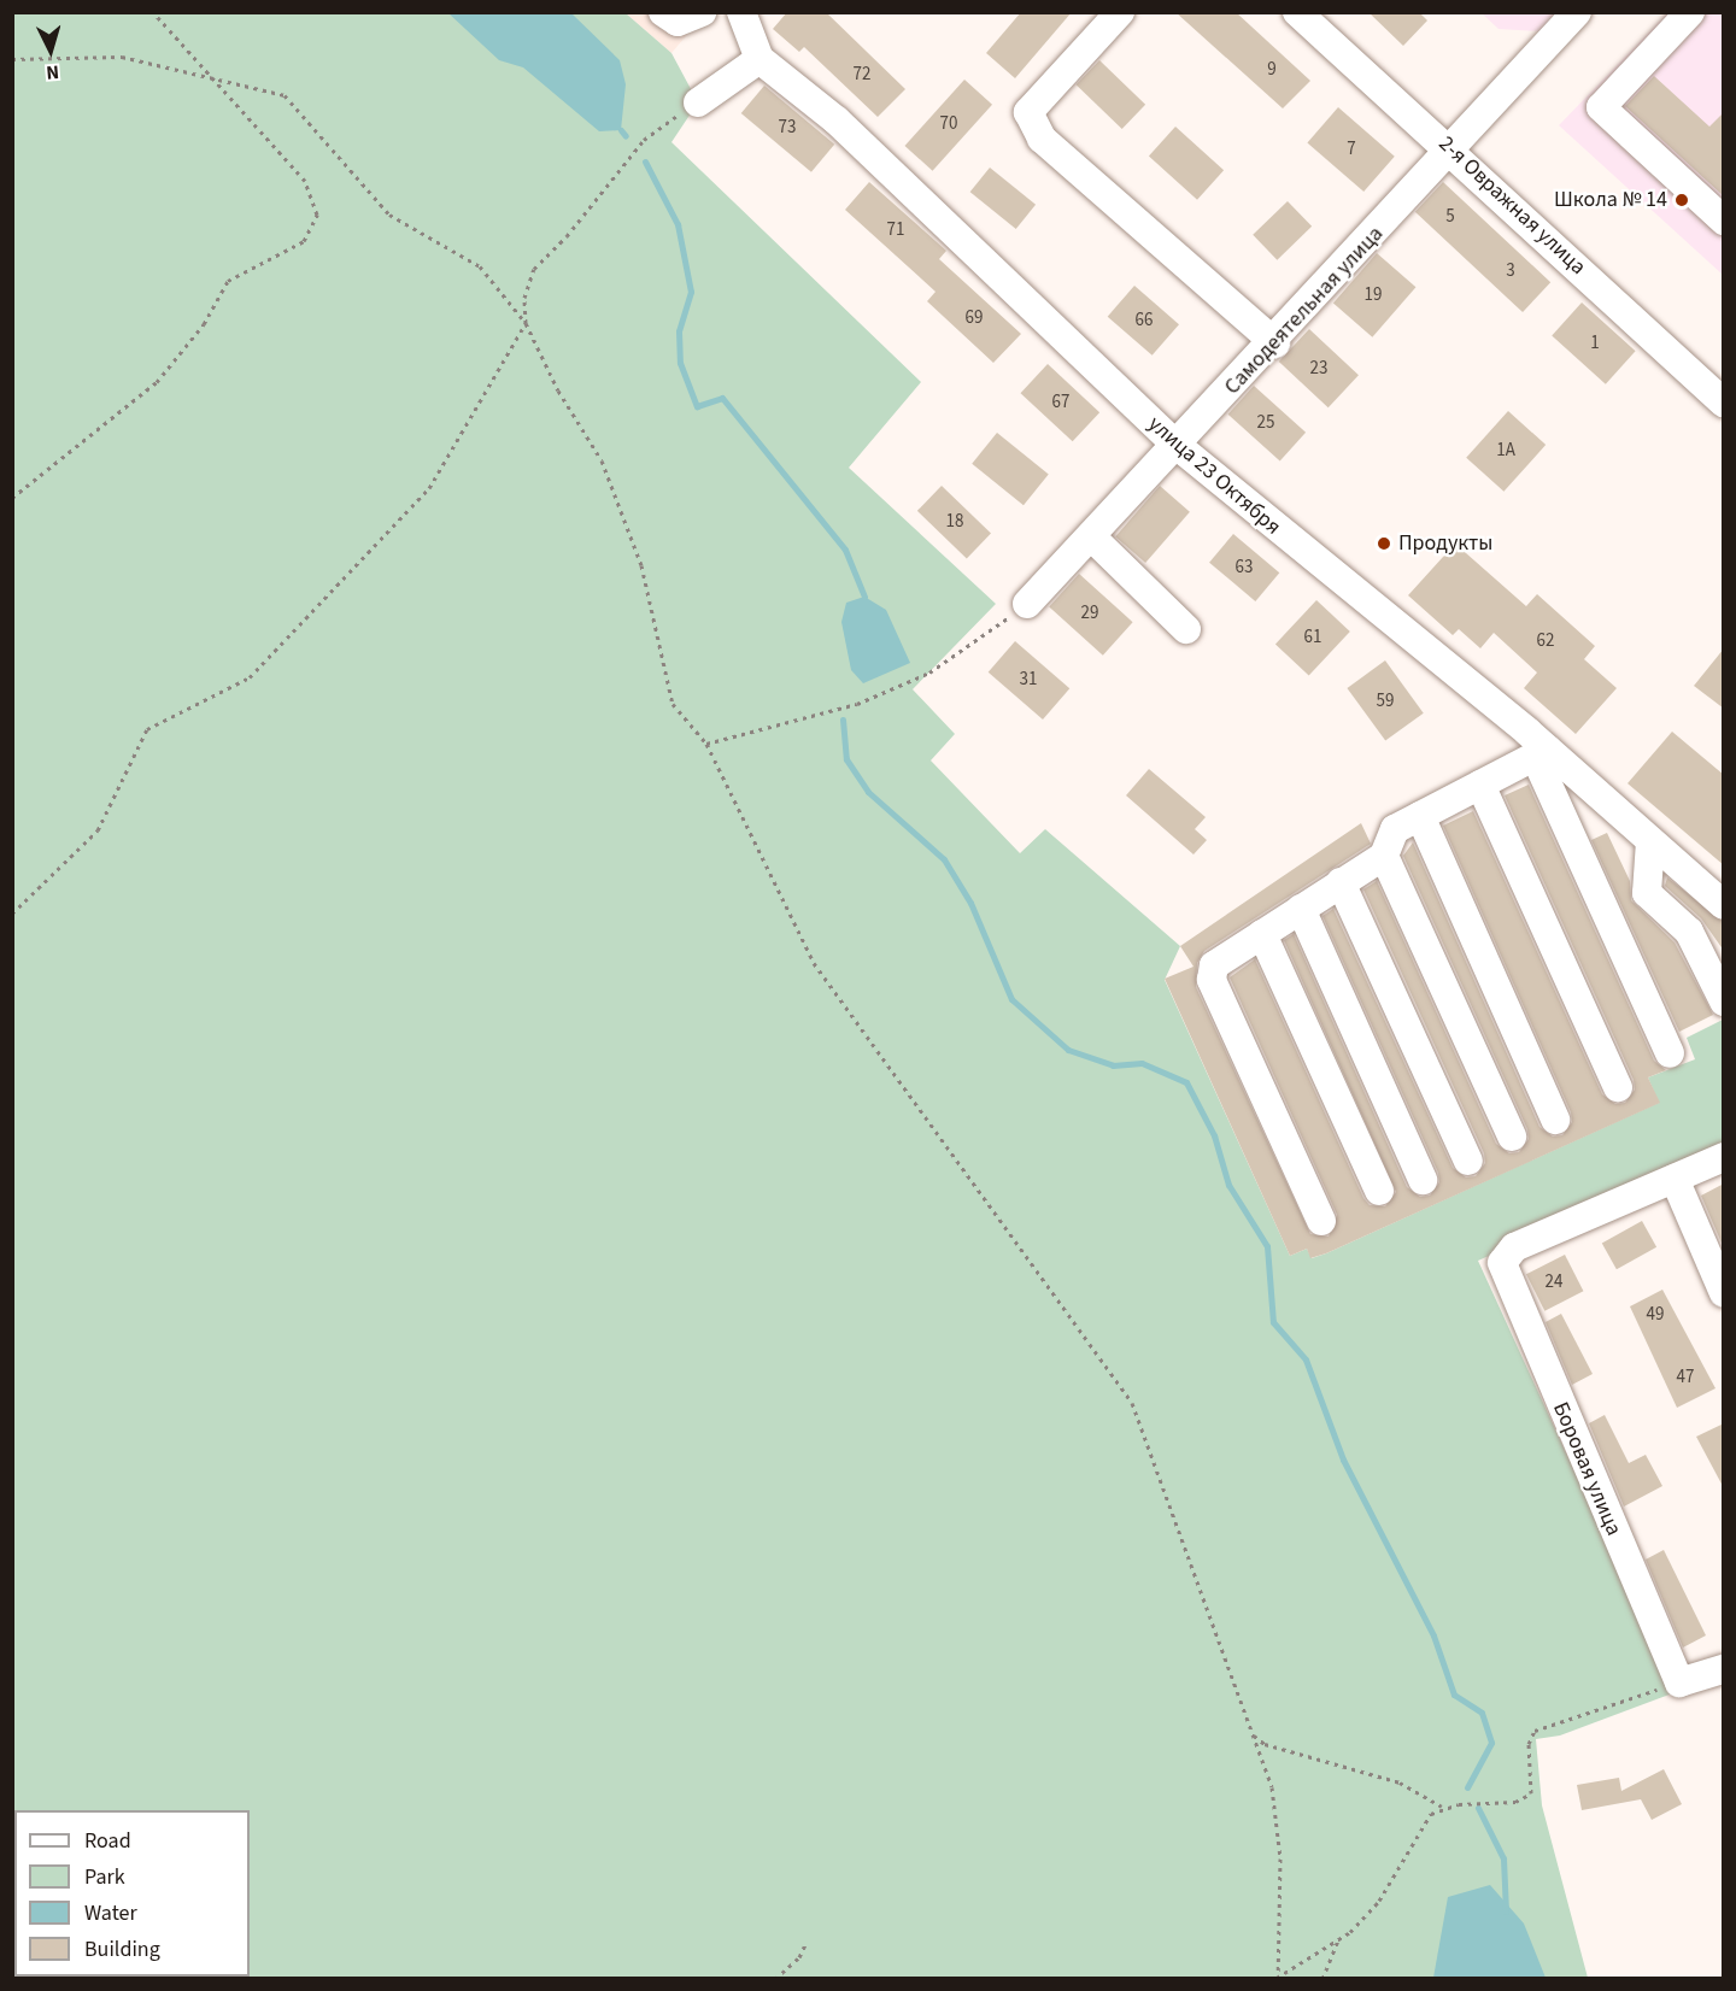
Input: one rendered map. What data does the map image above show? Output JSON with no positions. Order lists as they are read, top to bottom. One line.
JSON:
{"streets":{"street":["2-я Овражная улица","Самодеятельная улица","улица 23 Октября","Боровая улица"]},"crossings":[["2-я Овражная улица","Самодеятельная улица"],["Самодеятельная улица","улица 23 Октября"]],"places":["Школа № 14","Продукты"],"house_numbers":["9","72","70","73","7","5","71","3","19","69","66","1","23","67","25","1А","18","63","29","61","62","31","59","24","49","47"],"legend":["Road","Park","Water","Building"],"north":"bottom"}
